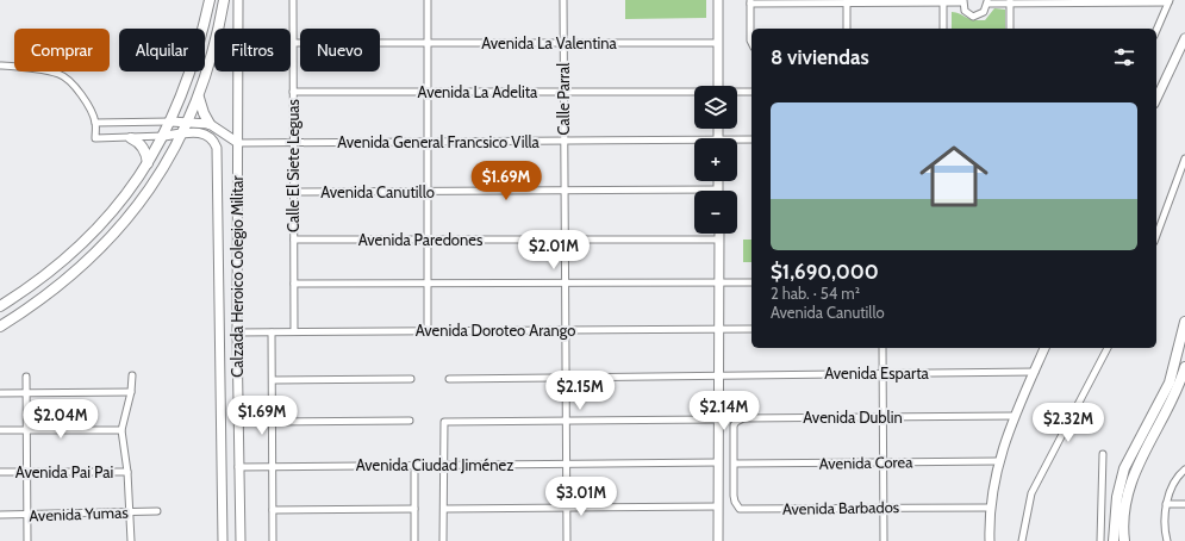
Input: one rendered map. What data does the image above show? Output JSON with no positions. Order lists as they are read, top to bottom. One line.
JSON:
{"streets":{"main road":["Calzada Heroico Colegio Militar"],"street":["Avenida La Valentina","Avenida La Adelita","Calle Parral","Avenida General Francsico Villa","Calle El Siete Leguas","Avenida Canutillo","Avenida Paredones","Avenida Doroteo Arango","Avenida Esparta","Avenida Dublin","Avenida Corea","Avenida Ciudad Jiménez","Avenida Pai Pai","Avenida Barbados","Avenida Yumas"]},"crossings":[["Avenida La Valentina","Calle Parral"],["Avenida La Valentina","Calle El Siete Leguas"],["Avenida La Adelita","Calle Parral"],["Avenida La Adelita","Calle El Siete Leguas"],["Calle Parral","Avenida General Francsico Villa"],["Calle Parral","Avenida Canutillo"],["Calle Parral","Avenida Paredones"],["Calle Parral","Avenida Doroteo Arango"],["Calle Parral","Avenida Esparta"],["Calle Parral","Avenida Ciudad Jiménez"],["Avenida General Francsico Villa","Calle El Siete Leguas"],["Avenida General Francsico Villa","Calzada Heroico Colegio Militar"],["Calle El Siete Leguas","Avenida Canutillo"],["Calle El Siete Leguas","Avenida Paredones"],["Calle El Siete Leguas","Avenida Doroteo Arango"],["Calzada Heroico Colegio Militar","Avenida Doroteo Arango"],["Calzada Heroico Colegio Militar","Avenida Ciudad Jiménez"],["Avenida Dublin","Avenida Corea"],["Avenida Dublin","Avenida Barbados"],["Avenida Corea","Avenida Barbados"]],"page":{"chip":["Comprar","Alquilar","Filtros","Nuevo"],"heading":"8 viviendas","map_buttons":["+","−"],"list":[{"name":"$1,690,000","note":"2 hab. · 54 m² · Avenida Canutillo"}],"price":["$1.69M","$2.01M","$2.15M","$2.14M","$1.69M","$2.04M","$2.32M","$3.01M"]}}
